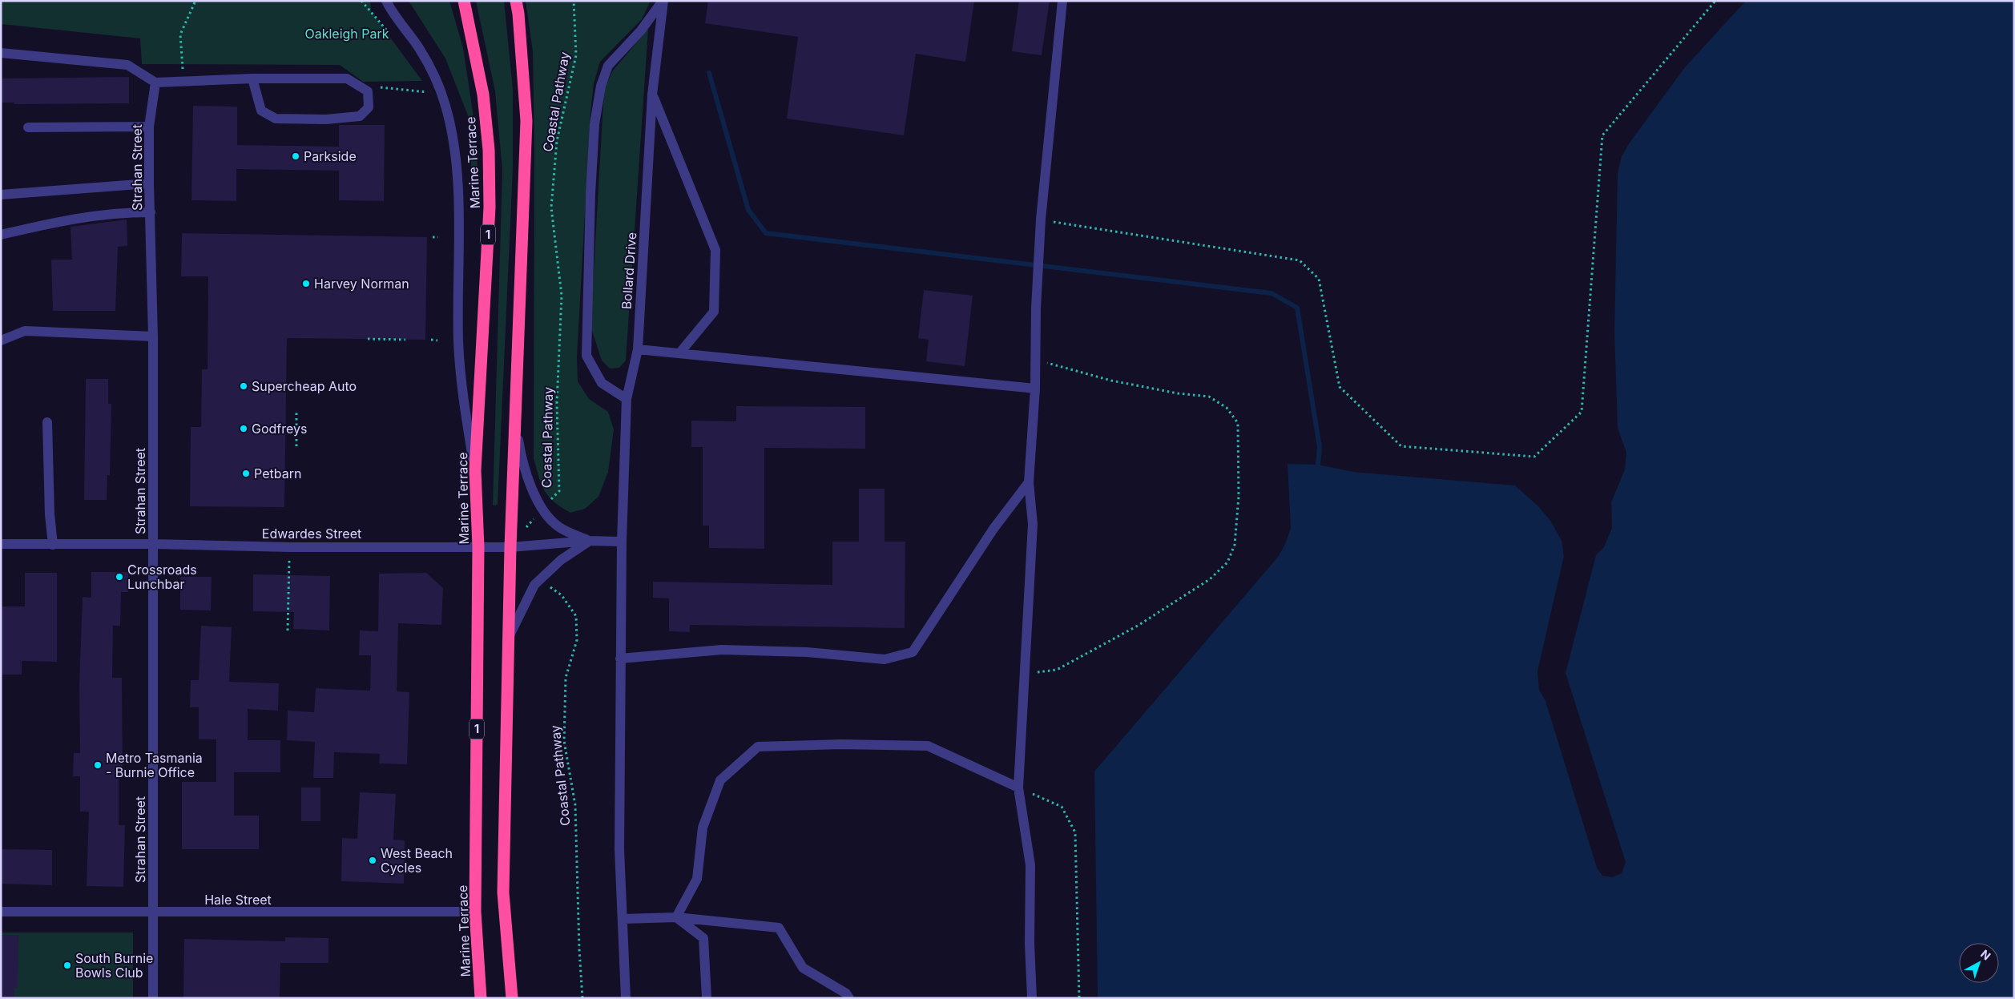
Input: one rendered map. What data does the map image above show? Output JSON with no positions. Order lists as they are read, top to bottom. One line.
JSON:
{"streets":{"highway":["Marine Terrace","1"],"street":["Strahan Street","Bollard Drive","Edwardes Street","Hale Street"],"path":["Coastal Pathway"]},"crossings":[["Coastal Pathway","Edwardes Street"],["Marine Terrace","Edwardes Street"],["Marine Terrace","Hale Street"],["Strahan Street","Edwardes Street"],["Strahan Street","Hale Street"],["Bollard Drive","Edwardes Street"]],"parks":["Oakleigh Park"],"places":["Parkside","Harvey Norman","Supercheap Auto","Godfreys","Petbarn","Crossroads Lunchbar","Metro Tasmania - Burnie Office","West Beach Cycles","South Burnie Bowls Club"],"north":"top right"}
